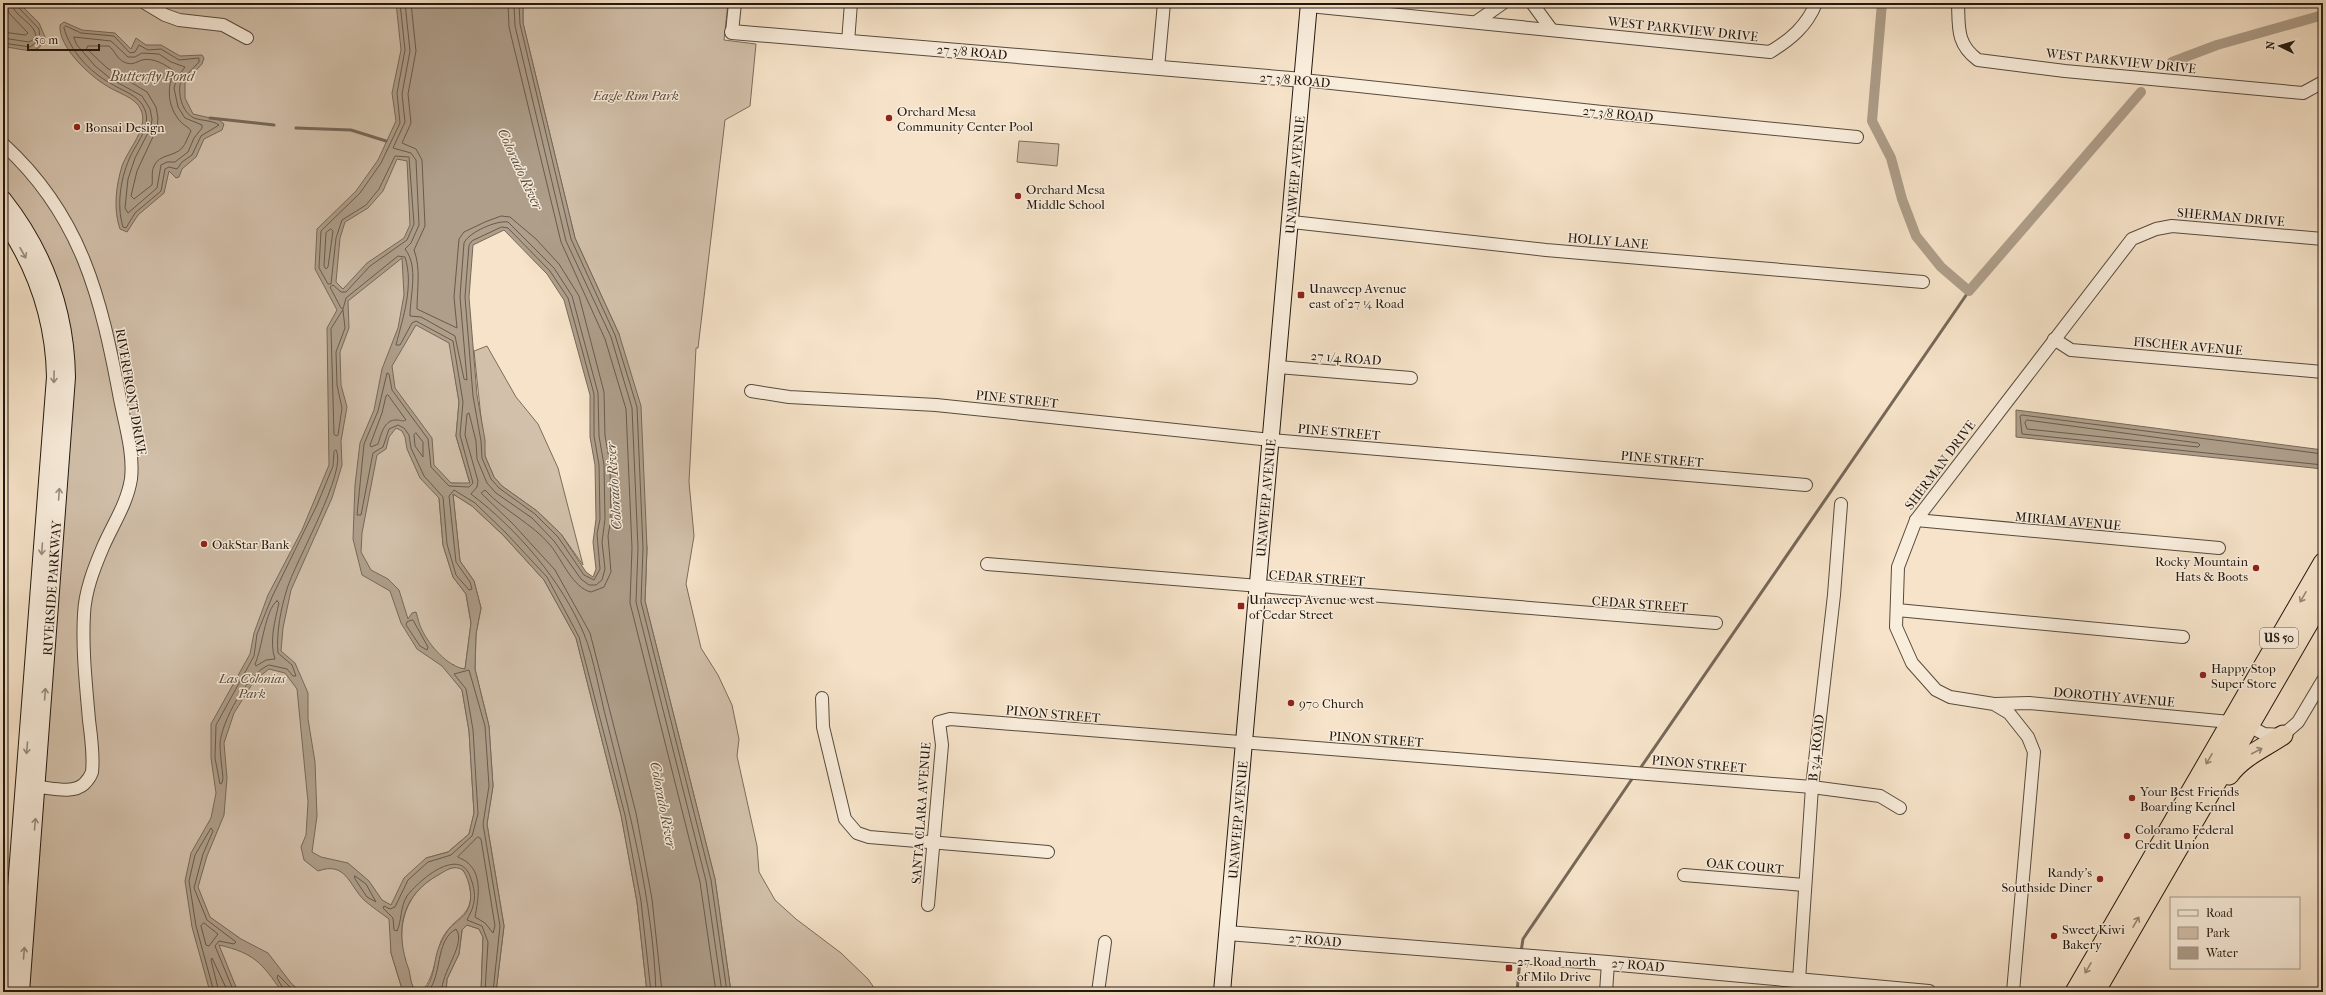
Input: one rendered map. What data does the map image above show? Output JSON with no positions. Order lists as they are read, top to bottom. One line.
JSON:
{"streets":{"highway":["US 50"],"main road":["UNAWEEP AVENUE","RIVERSIDE PARKWAY"],"street":["WEST PARKVIEW DRIVE","27 3/8 ROAD","SHERMAN DRIVE","HOLLY LANE","FISCHER AVENUE","27 1/4 ROAD","RIVERFRONT DRIVE","PINE STREET","MIRIAM AVENUE","CEDAR STREET","DOROTHY AVENUE","PINON STREET","B 3/4 ROAD","SANTA CLARA AVENUE","OAK COURT","27 ROAD"]},"crossings":[["WEST PARKVIEW DRIVE","UNAWEEP AVENUE"],["27 3/8 ROAD","UNAWEEP AVENUE"],["UNAWEEP AVENUE","HOLLY LANE"],["UNAWEEP AVENUE","27 1/4 ROAD"],["UNAWEEP AVENUE","PINE STREET"],["UNAWEEP AVENUE","CEDAR STREET"],["UNAWEEP AVENUE","PINON STREET"],["UNAWEEP AVENUE","27 ROAD"],["SHERMAN DRIVE","FISCHER AVENUE"],["SHERMAN DRIVE","MIRIAM AVENUE"],["SHERMAN DRIVE","DOROTHY AVENUE"],["RIVERFRONT DRIVE","RIVERSIDE PARKWAY"],["US 50","DOROTHY AVENUE"],["PINON STREET","B 3/4 ROAD"],["PINON STREET","SANTA CLARA AVENUE"],["B 3/4 ROAD","OAK COURT"],["B 3/4 ROAD","27 ROAD"]],"water":["Butterfly Pond","Colorado River"],"parks":["Eagle Rim Park","Las Colonias Park"],"places":{"other":["Orchard Mesa Community Center Pool","Bonsai Design","Orchard Mesa Middle School","OakStar Bank","Rocky Mountain Hats & Boots","Happy Stop Super Store","970 Church","Your Best Friends Boarding Kennel","Coloramo Federal Credit Union","Randy's Southside Diner","Sweet Kiwi Bakery"],"transit":["Unaweep Avenue east of 27 ¼ Road","Unaweep Avenue west of Cedar Street","27 Road north of Milo Drive"]},"legend":["Road","Park","Water"],"scale_bar":"50 m","north":"left"}
